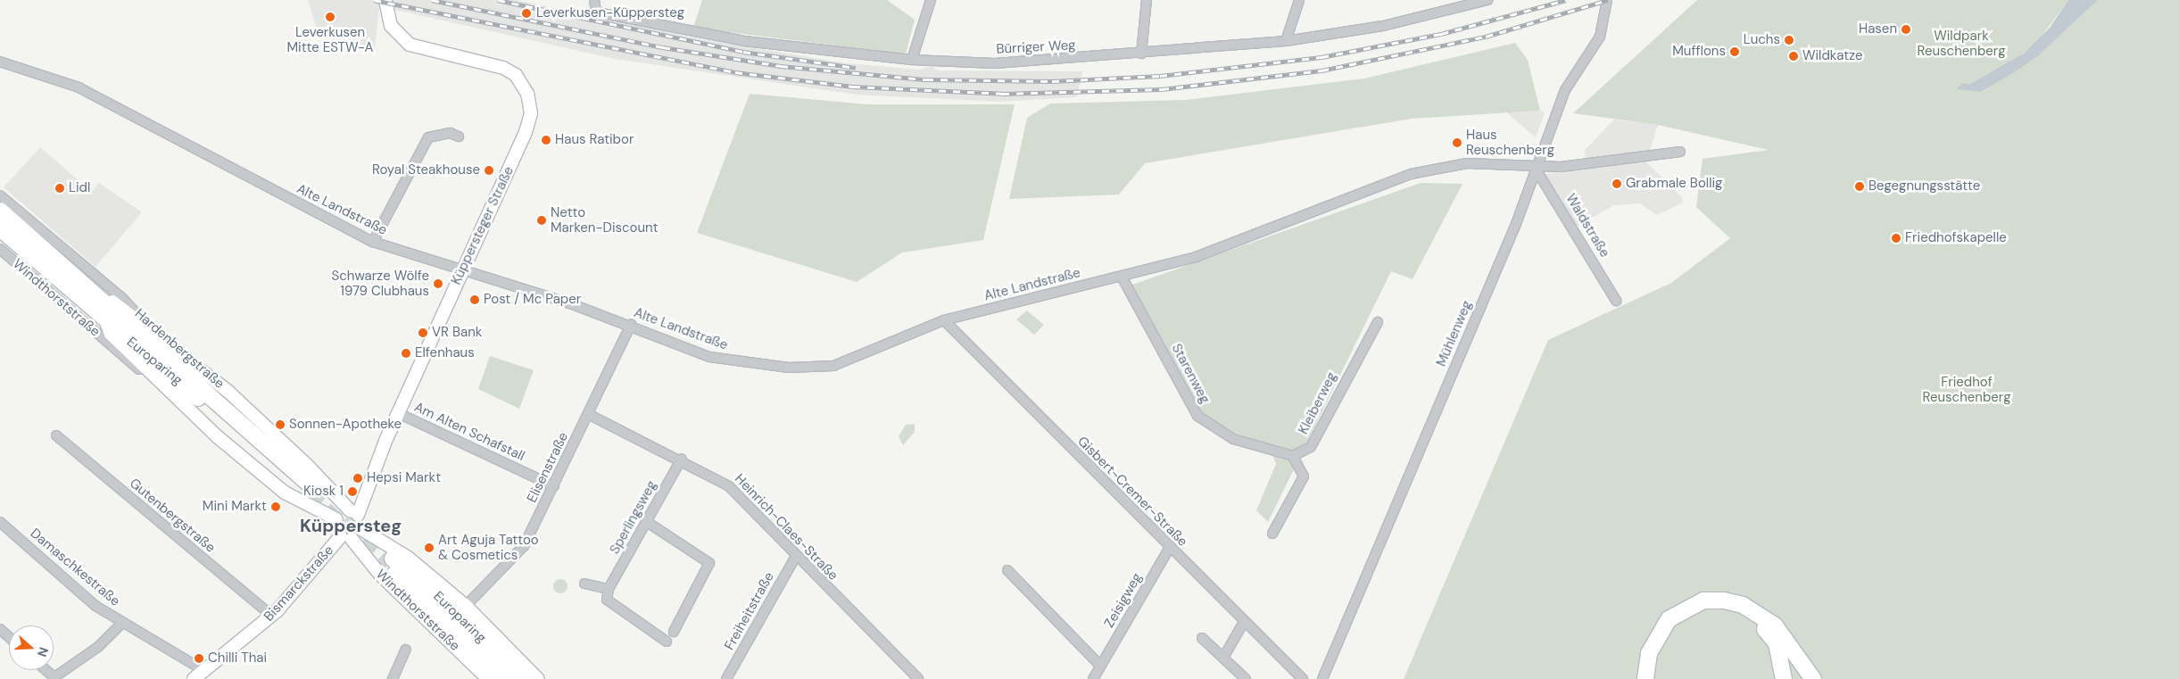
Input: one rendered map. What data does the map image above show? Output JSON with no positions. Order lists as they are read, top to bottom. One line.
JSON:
{"streets":{"highway":["Europaring"],"main road":["Küppersteger Straße","Windthorststraße","Hardenbergstraße","Bismarckstraße"],"street":["Bürriger Weg","Alte Landstraße","Waldstraße","Mühlenweg","Starenweg","Kleiberweg","Am Alten Schafstall","Elisenstraße","Gisbert-Cremer-Straße","Gutenbergstraße","Sperlingsweg","Heinrich-Claes-Straße","Damaschkestraße","Zeisigweg","Freiheitstraße"]},"crossings":[["Alte Landstraße","Küppersteger Straße"],["Alte Landstraße","Waldstraße"],["Alte Landstraße","Mühlenweg"],["Alte Landstraße","Starenweg"],["Alte Landstraße","Elisenstraße"],["Alte Landstraße","Gisbert-Cremer-Straße"],["Küppersteger Straße","Hardenbergstraße"],["Küppersteger Straße","Am Alten Schafstall"],["Waldstraße","Mühlenweg"],["Windthorststraße","Europaring"],["Windthorststraße","Bismarckstraße"],["Hardenbergstraße","Europaring"],["Starenweg","Kleiberweg"],["Am Alten Schafstall","Elisenstraße"],["Elisenstraße","Heinrich-Claes-Straße"],["Gisbert-Cremer-Straße","Zeisigweg"],["Gutenbergstraße","Bismarckstraße"],["Sperlingsweg","Heinrich-Claes-Straße"],["Heinrich-Claes-Straße","Freiheitstraße"],["Damaschkestraße","Bismarckstraße"]],"districts":["Küppersteg"],"parks":["Wildpark Reuschenberg","Friedhof Reuschenberg"],"places":["Leverkusen-Küppersteg","Leverkusen Mitte ESTW-A","Hasen","Luchs","Mufflons","Wildkatze","Haus Ratibor","Haus Reuschenberg","Royal Steakhouse","Grabmale Bollig","Begegnungsstätte","Lidl","Netto Marken-Discount","Friedhofskapelle","Schwarze Wölfe 1979 Clubhaus","Post / Mc Paper","VR Bank","Elfenhaus","Sonnen-Apotheke","Hepsi Markt","Kiosk 1","Mini Markt","Art Aguja Tattoo & Cosmetics","Chilli Thai"],"north":"right"}
